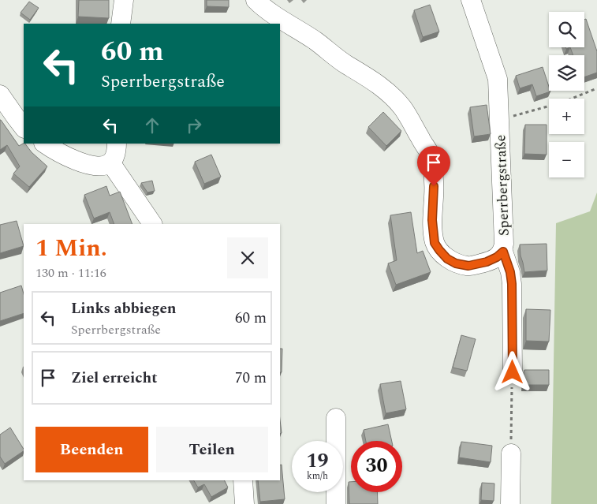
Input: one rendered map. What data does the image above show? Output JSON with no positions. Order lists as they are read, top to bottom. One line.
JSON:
{"streets":{"street":["Sperrbergstraße"]},"page":{"map_buttons":["+","−"],"turn":["60 m","Sperrbergstraße"],"heading":["1 Min.","130 m · 11:16"],"list":[{"name":"Links abbiegen","note":"Sperrbergstraße","value":"60 m"},{"name":"Ziel erreicht","value":"70 m"}],"buttons":["Beenden","Teilen"],"speed":"19 km/h","limit":"30"}}
